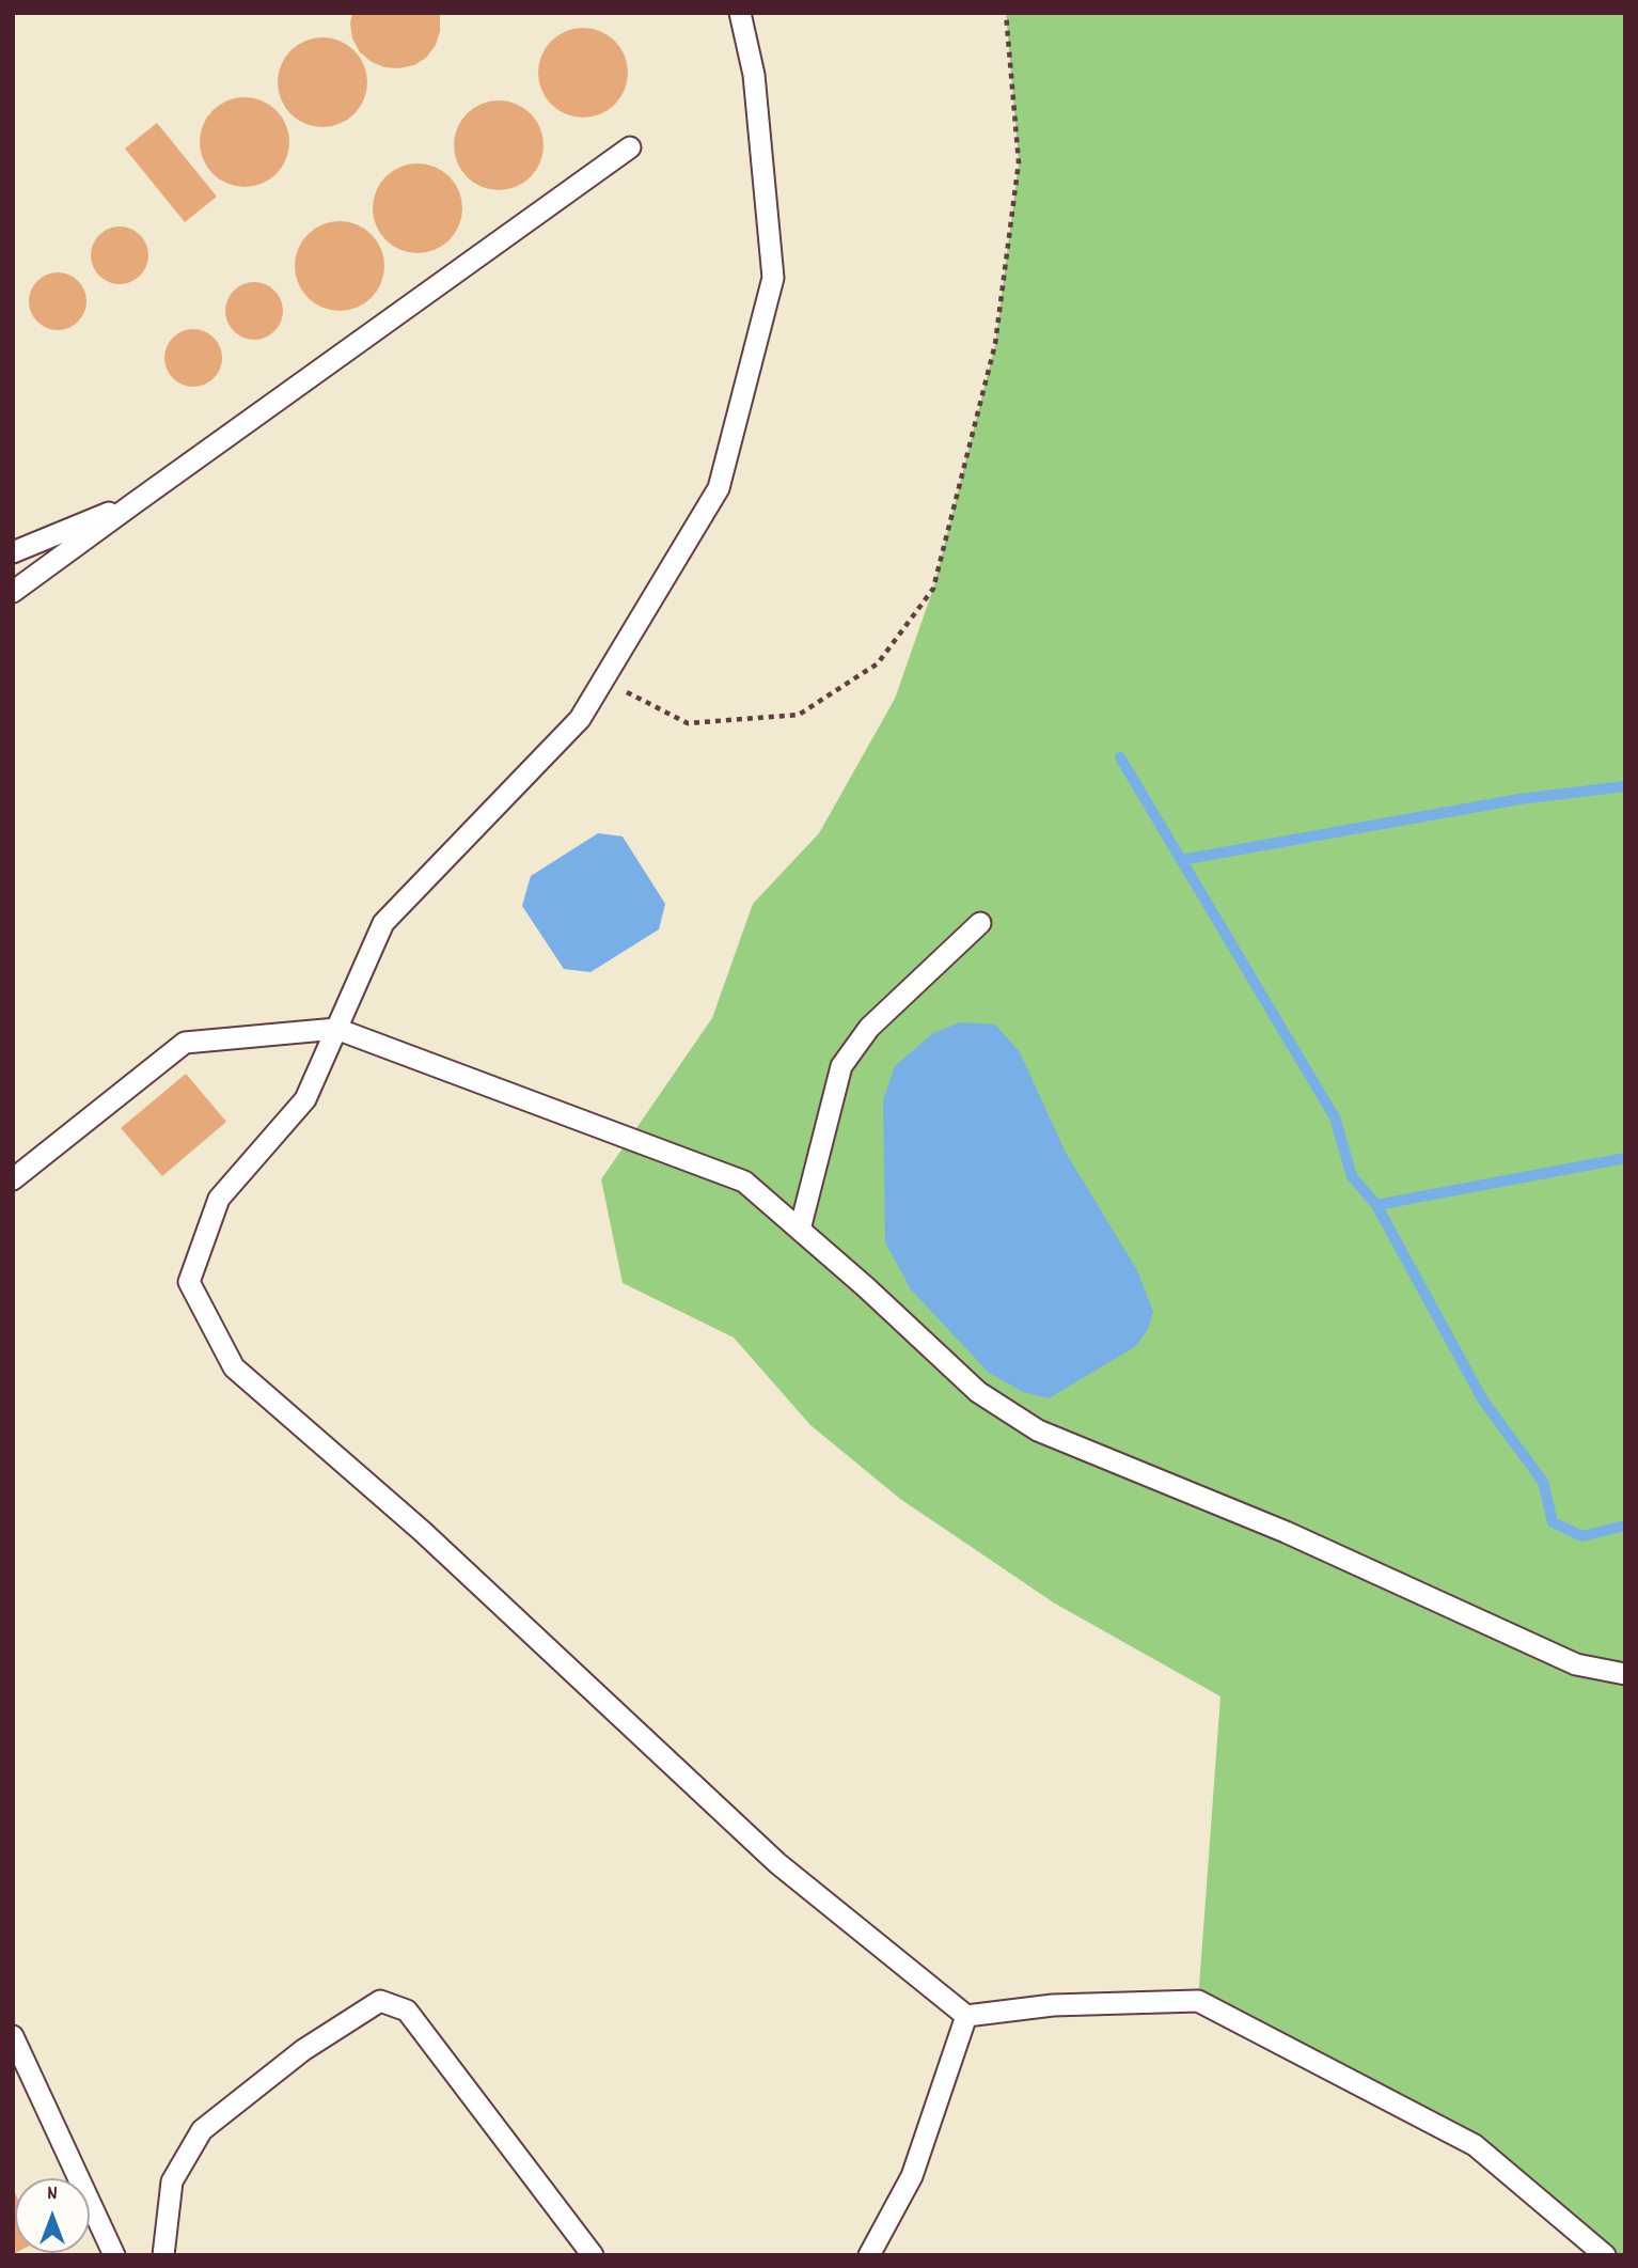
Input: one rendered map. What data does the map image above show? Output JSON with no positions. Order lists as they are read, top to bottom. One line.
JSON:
{"north":"top"}
